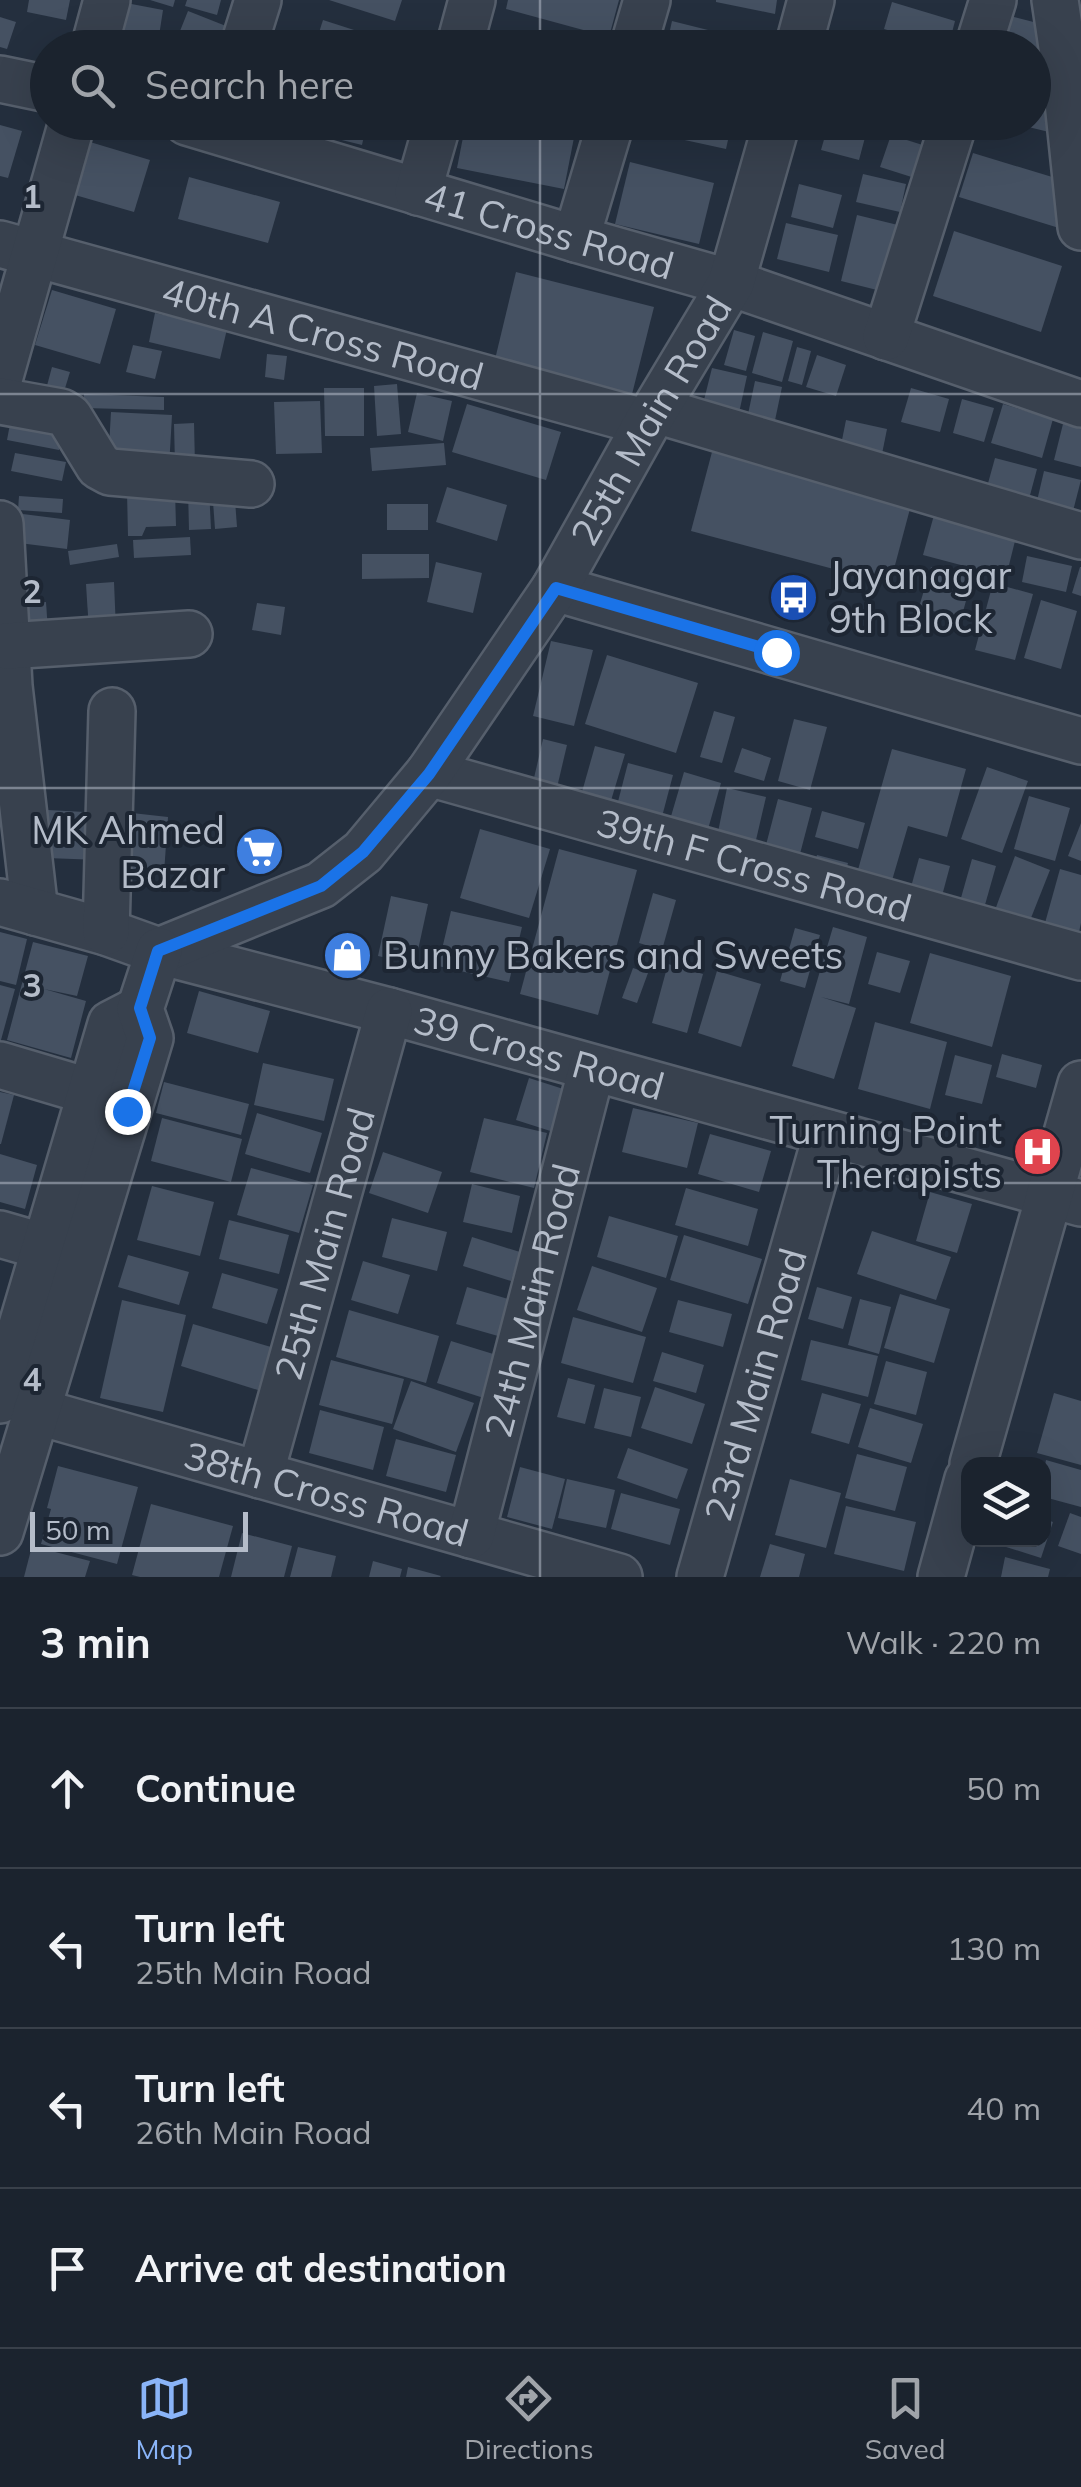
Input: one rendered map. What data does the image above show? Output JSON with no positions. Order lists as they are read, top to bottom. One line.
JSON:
{"streets":{"street":["41 Cross Road","40th A Cross Road","25th Main Road","39th F Cross Road","39 Cross Road","24th Main Road","23rd Main Road","38th Cross Road"]},"crossings":[["41 Cross Road","25th Main Road"],["40th A Cross Road","25th Main Road"],["25th Main Road","39th F Cross Road"],["25th Main Road","39 Cross Road"],["25th Main Road","38th Cross Road"],["39 Cross Road","24th Main Road"],["39 Cross Road","23rd Main Road"],["24th Main Road","38th Cross Road"]],"places":{"bus stop":["Jayanagar 9th Block"],"supermarket":["MK Ahmed Bazar"],"shop":["Bunny Bakers and Sweets"],"hospital":["Turning Point Therapists"]},"scale_bar":"50 m","page":{"search":"Search here","scale":"50 m","heading":["3 min","Walk · 220 m"],"list":[["Continue","50 m"],["Turn left","25th Main Road","130 m"],["Turn left","26th Main Road","40 m"],"Arrive at destination"],"nav":["Map","Directions","Saved"]},"grid":{"rows":["1","2","3","4"]}}
